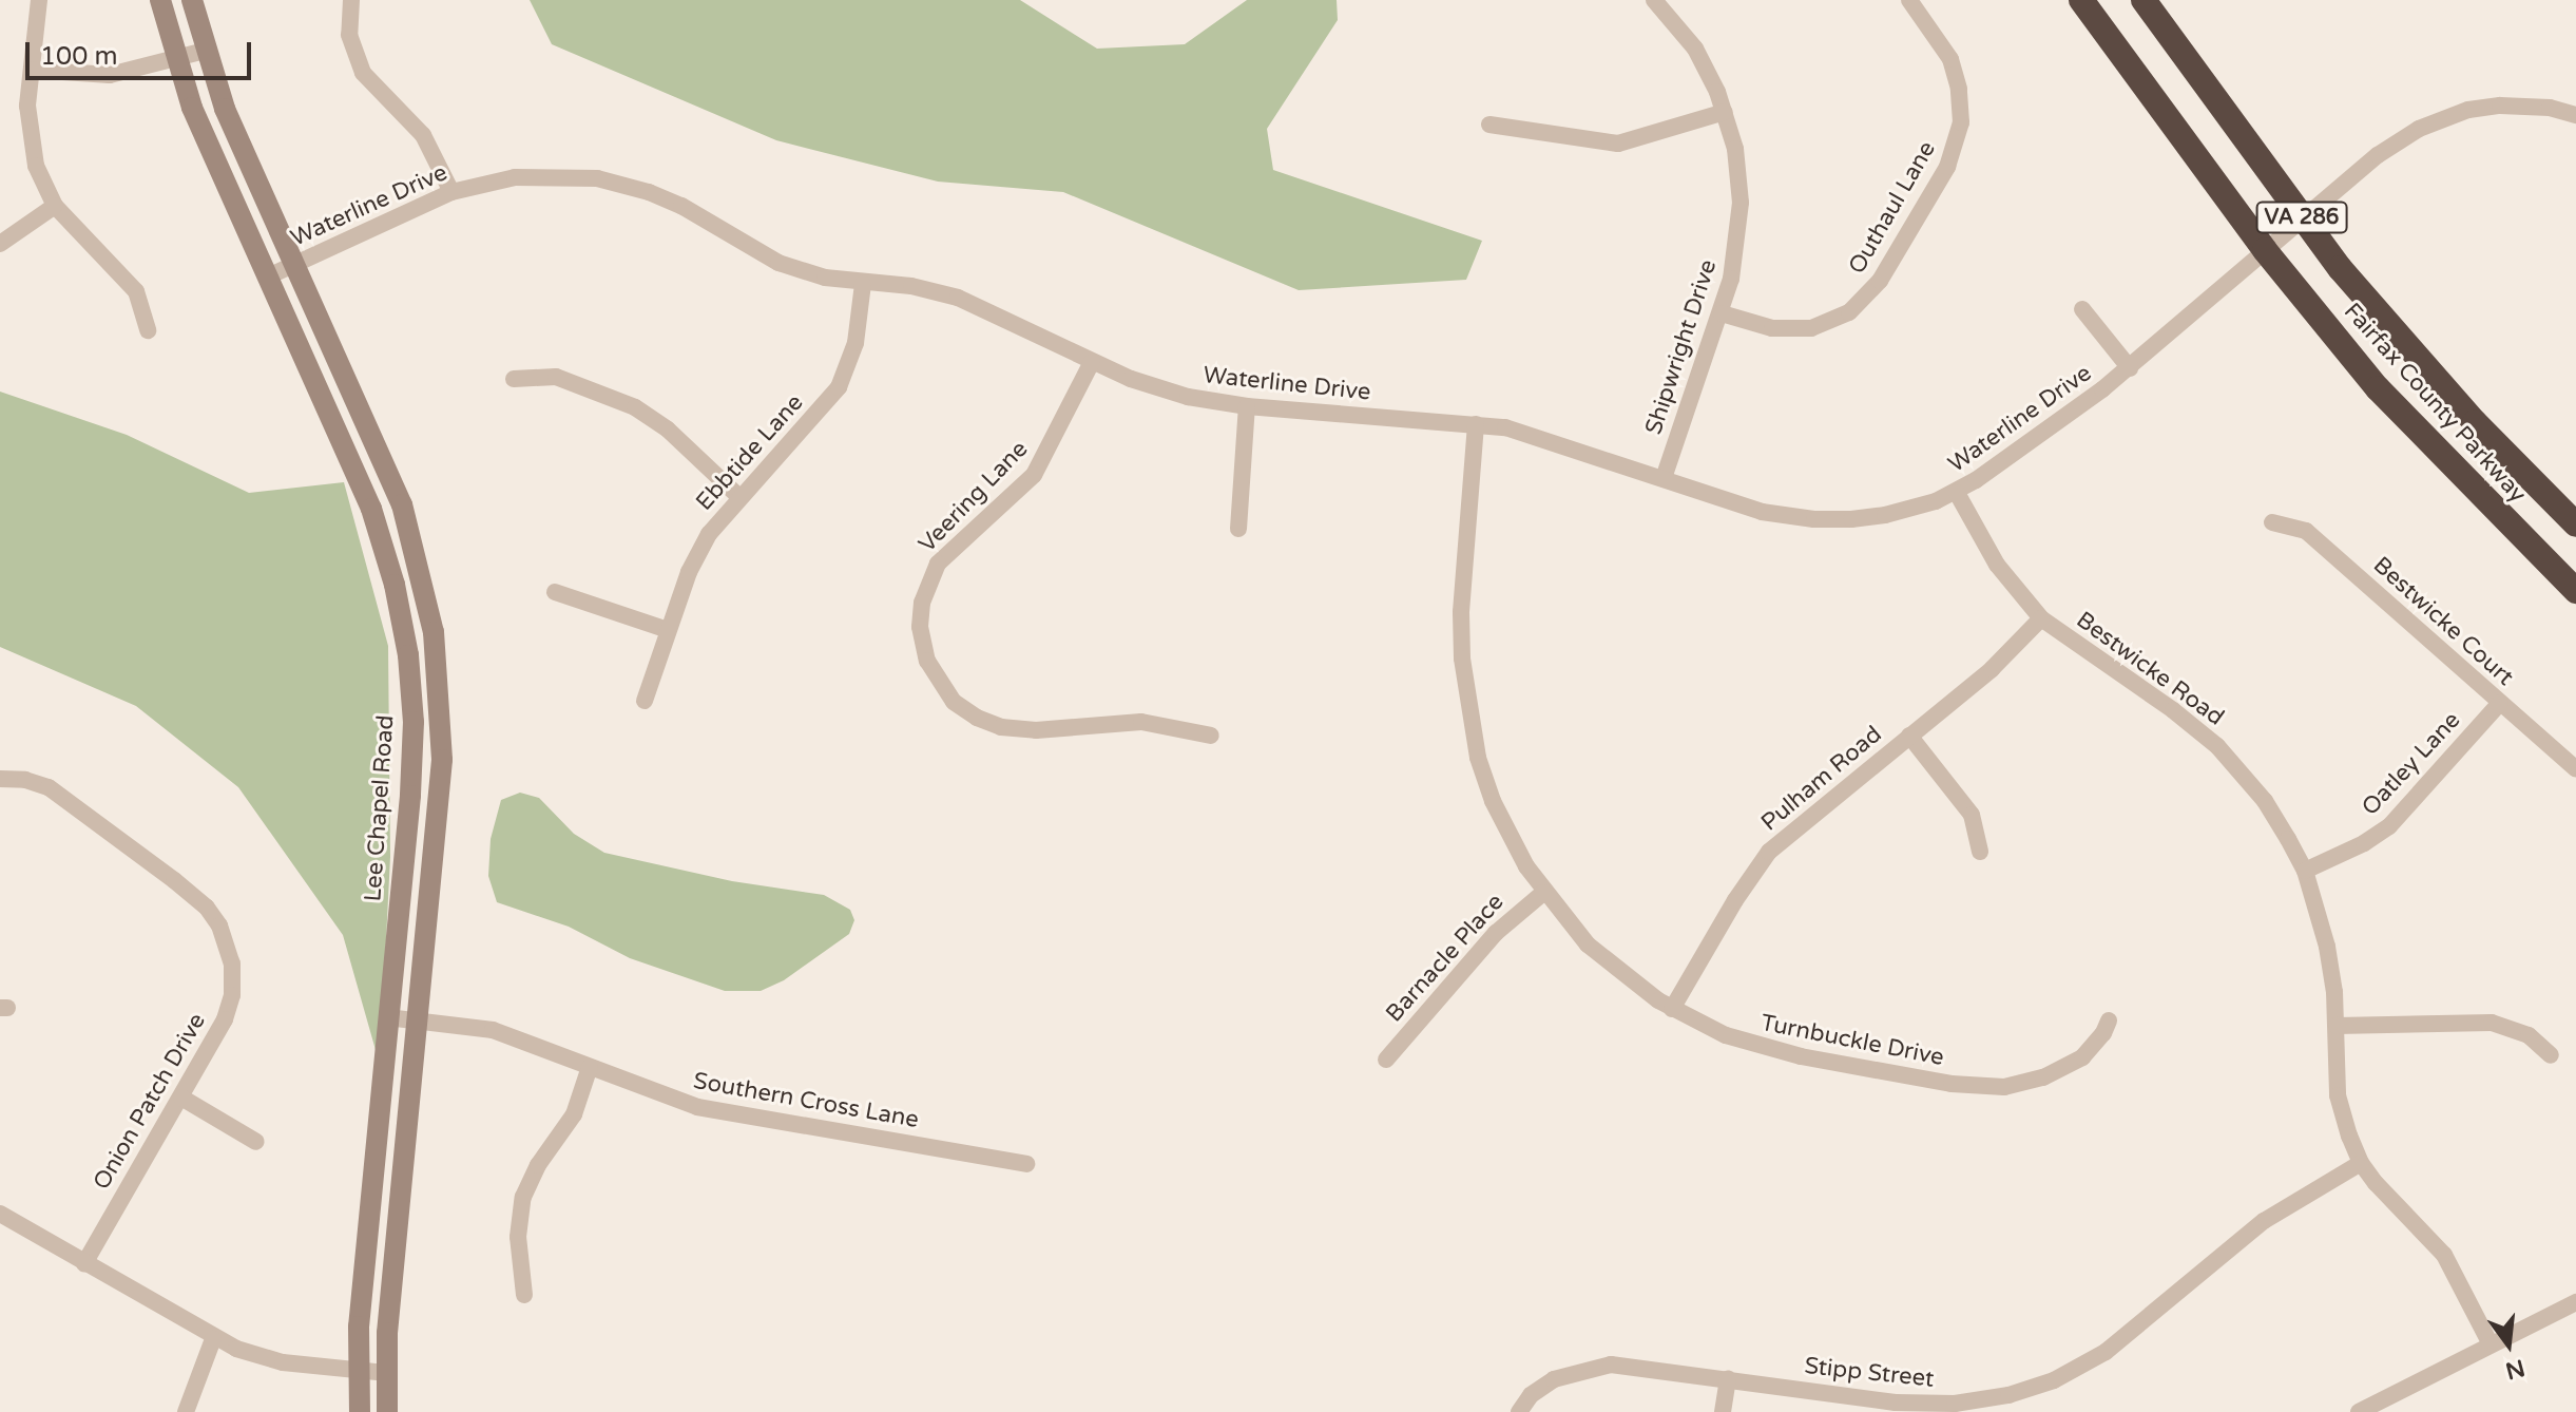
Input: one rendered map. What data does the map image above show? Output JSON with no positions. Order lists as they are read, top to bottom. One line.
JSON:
{"streets":{"highway":["VA 286","Fairfax County Parkway"],"main road":["Lee Chapel Road"],"street":["Waterline Drive","Outhaul Lane","Shipwright Drive","Ebbtide Lane","Veering Lane","Bestwicke Court","Bestwicke Road","Oatley Lane","Pulham Road","Barnacle Place","Turnbuckle Drive","Southern Cross Lane","Onion Patch Drive","Stipp Street"]},"crossings":[["Waterline Drive","Shipwright Drive"],["Waterline Drive","Fairfax County Parkway"],["Waterline Drive","Ebbtide Lane"],["Waterline Drive","Veering Lane"],["Waterline Drive","Bestwicke Road"],["Waterline Drive","Lee Chapel Road"],["Waterline Drive","Turnbuckle Drive"],["Outhaul Lane","Shipwright Drive"],["Bestwicke Court","Oatley Lane"],["Bestwicke Road","Oatley Lane"],["Bestwicke Road","Pulham Road"],["Bestwicke Road","Stipp Street"],["Pulham Road","Turnbuckle Drive"],["Lee Chapel Road","Southern Cross Lane"],["Barnacle Place","Turnbuckle Drive"]],"scale_bar":"100 m","north":"bottom"}
